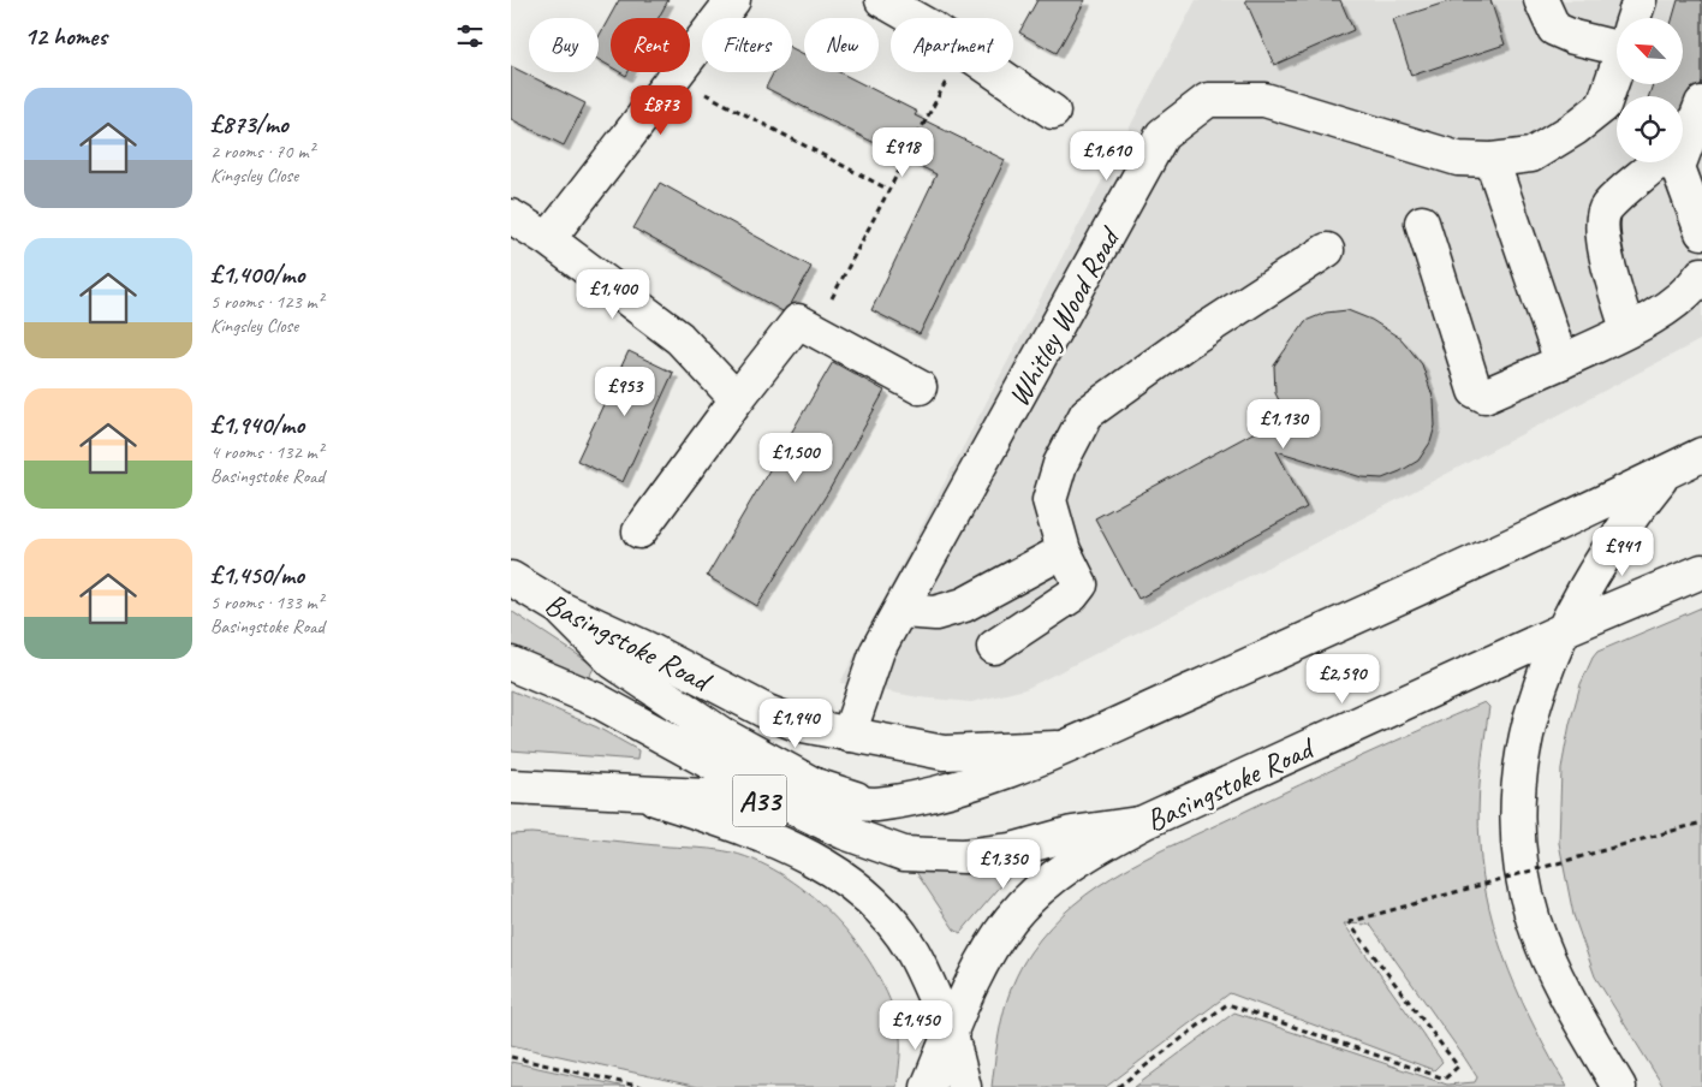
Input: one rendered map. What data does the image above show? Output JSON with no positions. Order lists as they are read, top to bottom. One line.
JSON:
{"streets":{"main road":["Whitley Wood Road","Basingstoke Road","A33"]},"crossings":[["Whitley Wood Road","Basingstoke Road"]],"north":"top left","page":{"heading":"12 homes","chip":["Buy","Rent","Filters","New","Apartment"],"list":[{"name":"£873/mo","note":"2 rooms · 70 m² · Kingsley Close"},{"name":"£1,400/mo","note":"5 rooms · 123 m² · Kingsley Close"},{"name":"£1,940/mo","note":"4 rooms · 132 m² · Basingstoke Road"},{"name":"£1,450/mo","note":"5 rooms · 133 m² · Basingstoke Road"}],"price":["£873","£918","£1,610","£1,400","£953","£1,130","£1,500","£941","£2,590","£1,940","£1,350","£1,450"]}}
